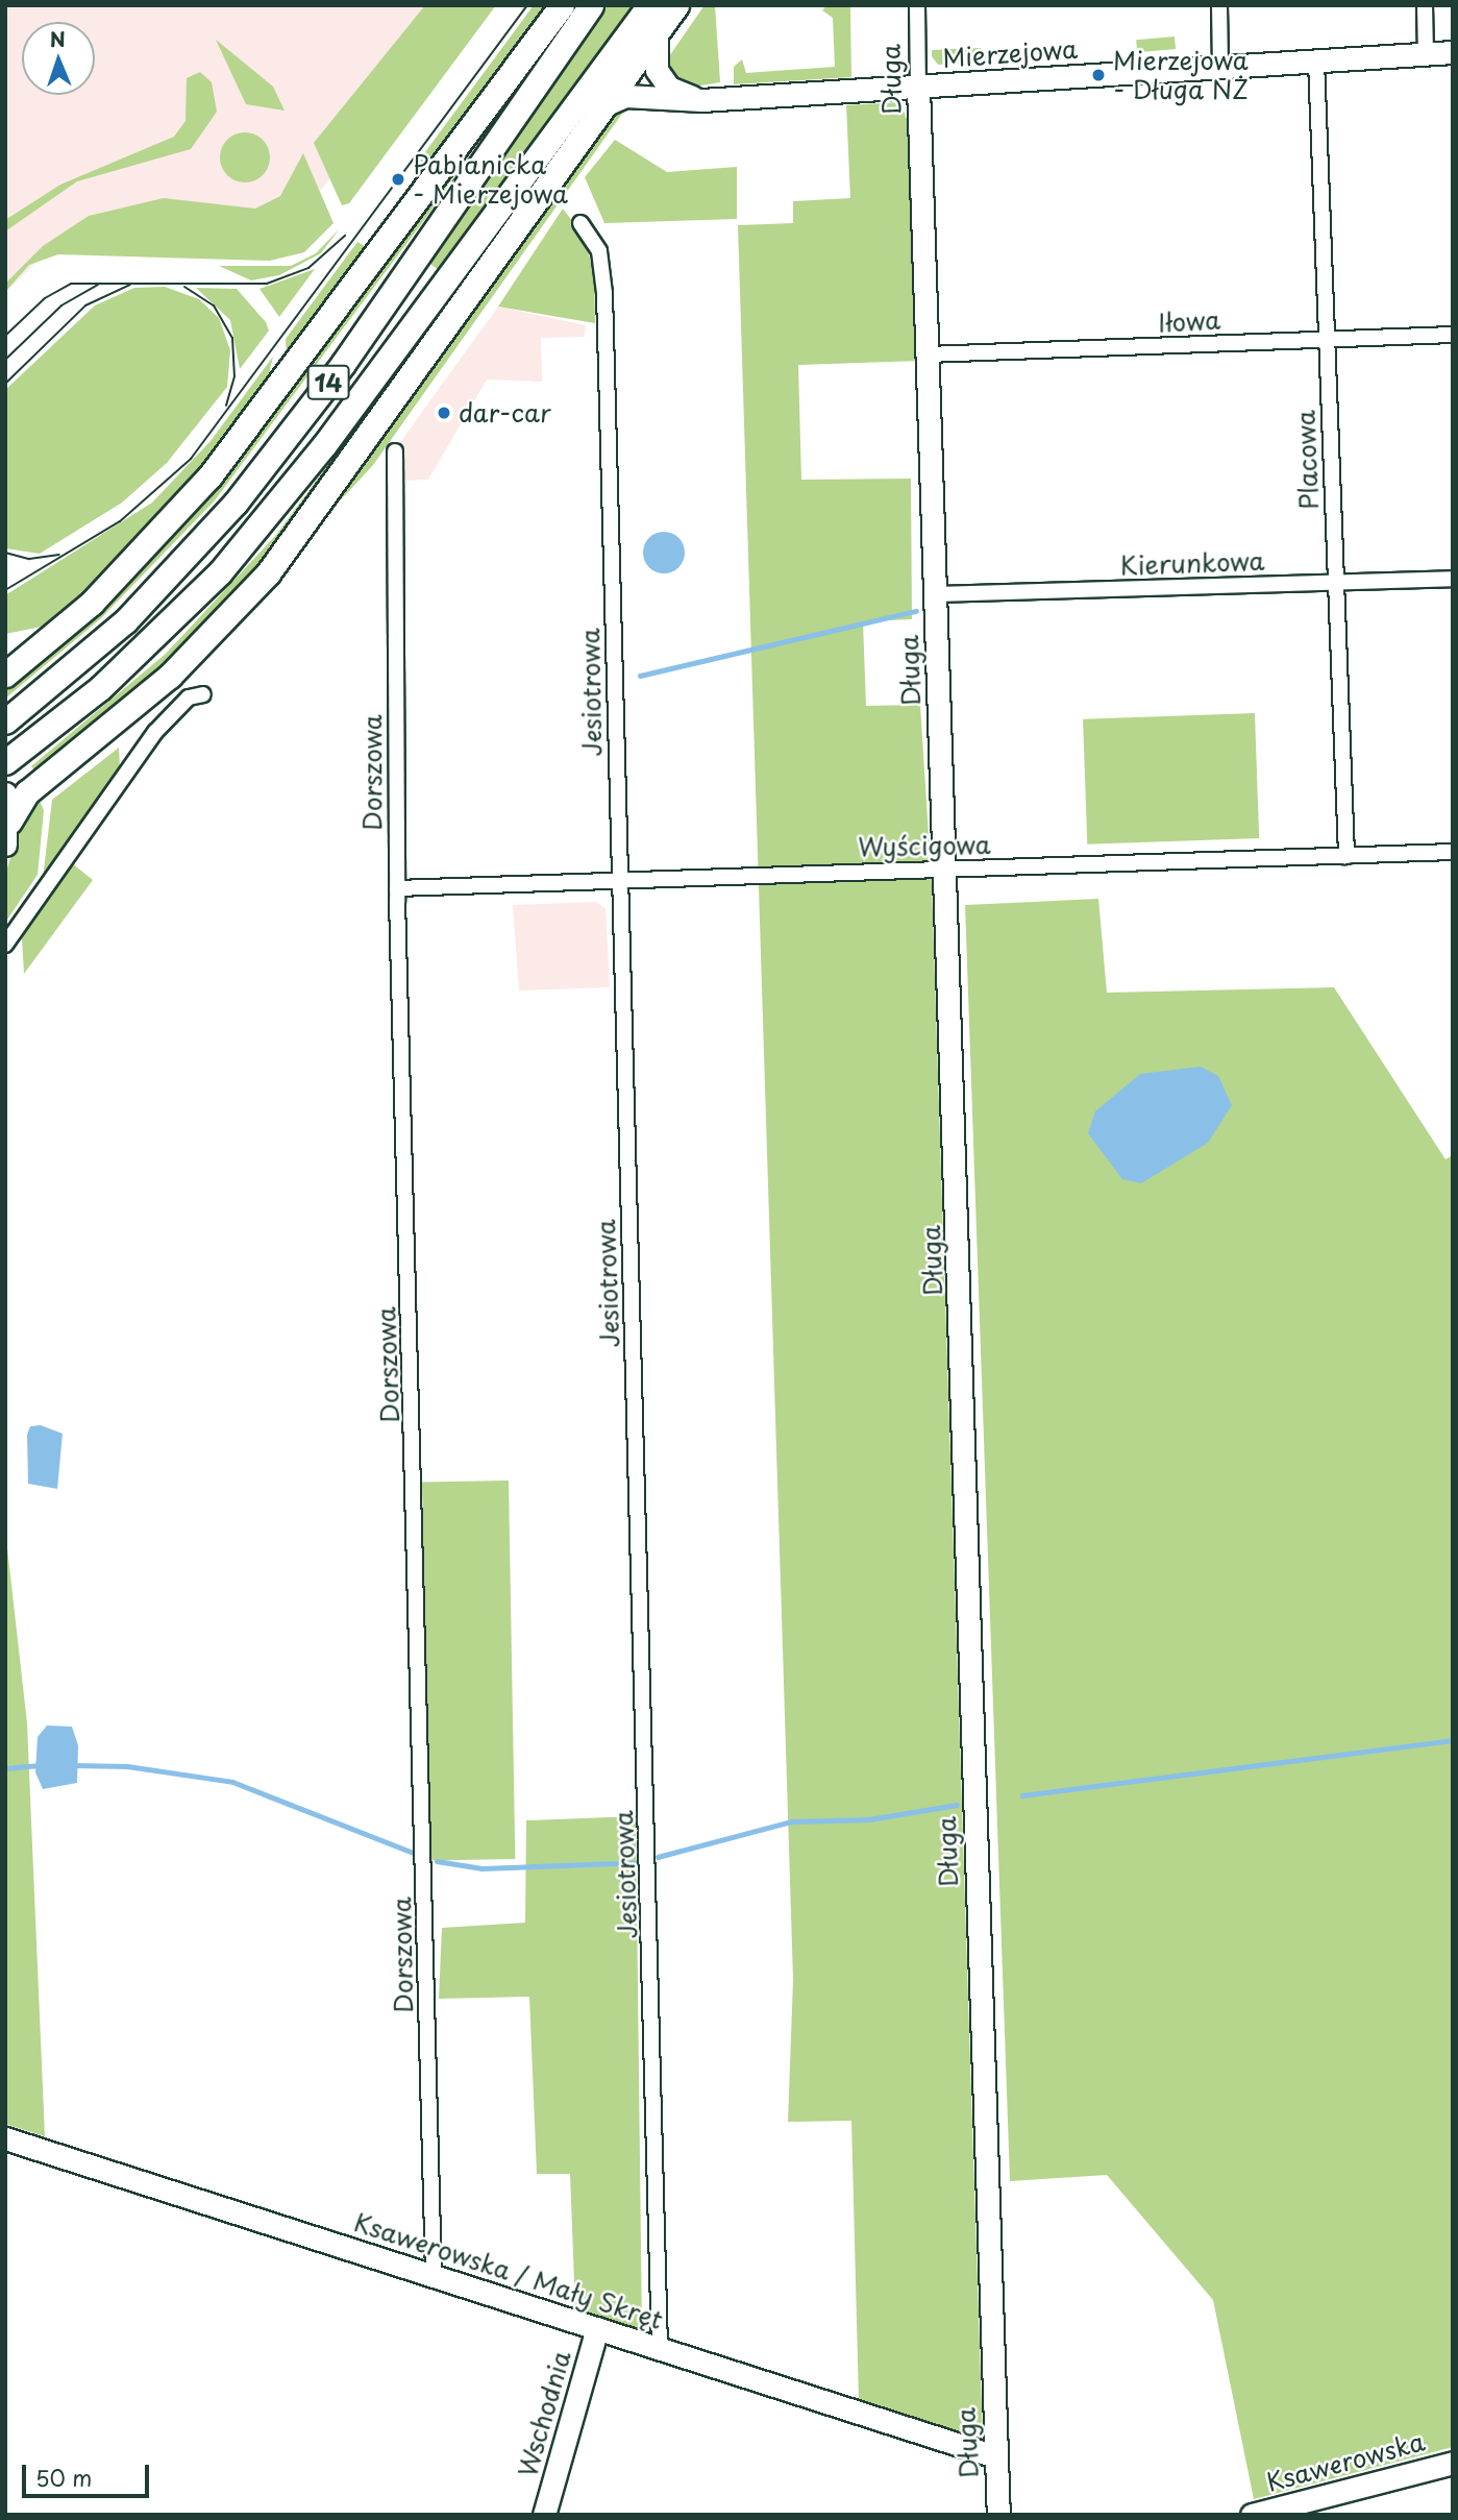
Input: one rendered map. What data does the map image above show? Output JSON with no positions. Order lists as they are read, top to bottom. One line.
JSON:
{"streets":{"main road":["14"],"street":["Mierzejowa","Długa","Iłowa","Placowa","Kierunkowa","Jesiotrowa","Dorszowa","Wyścigowa","Ksawerowska / Mały Skręt","Wschodnia","Ksawerowska"]},"crossings":[["Mierzejowa","Długa"],["Mierzejowa","Placowa"],["Długa","Iłowa"],["Długa","Kierunkowa"],["Długa","Wyścigowa"],["Długa","Ksawerowska / Mały Skręt"],["Iłowa","Placowa"],["Placowa","Kierunkowa"],["Placowa","Wyścigowa"],["Jesiotrowa","Wyścigowa"],["Jesiotrowa","Ksawerowska / Mały Skręt"],["Dorszowa","Wyścigowa"],["Dorszowa","Ksawerowska / Mały Skręt"],["Ksawerowska / Mały Skręt","Wschodnia"]],"places":["Mierzejowa - Długa NŻ","Pabianicka - Mierzejowa","dar-car"],"scale_bar":"50 m","north":"top"}
